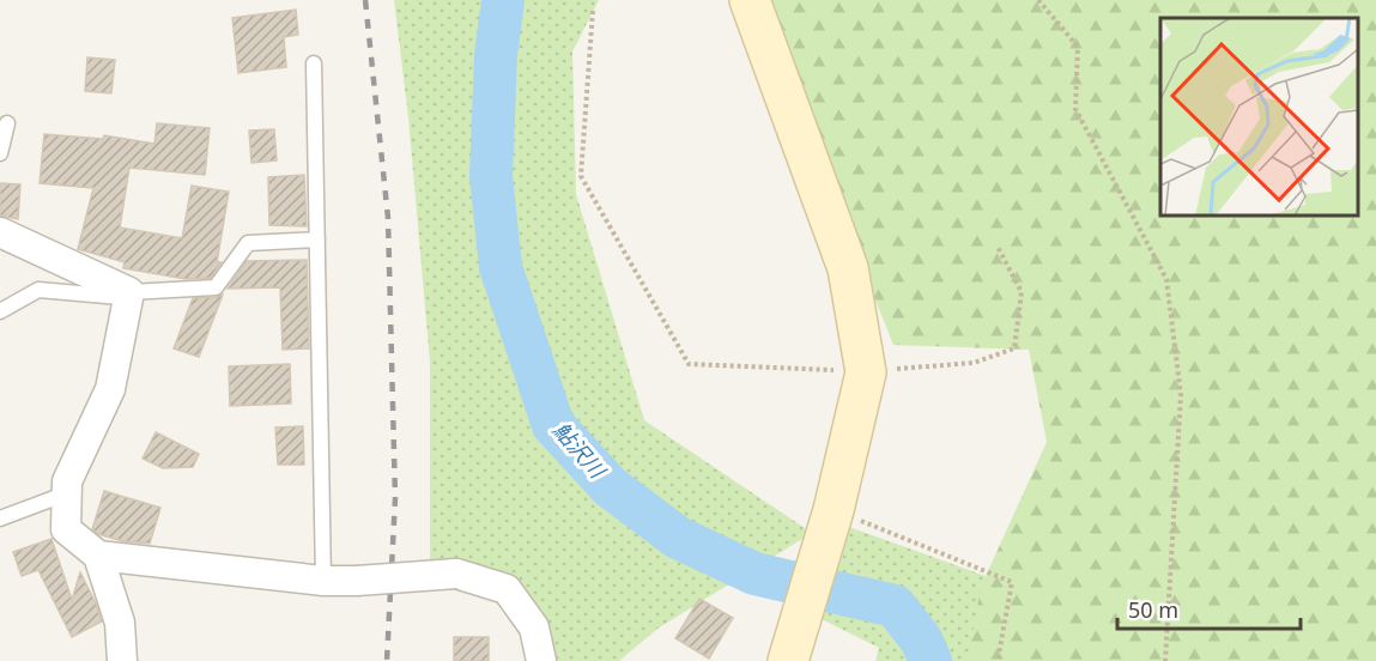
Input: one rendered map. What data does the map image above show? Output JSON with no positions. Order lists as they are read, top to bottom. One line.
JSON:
{"water":["鮎沢川"],"scale_bar":"50 m"}
